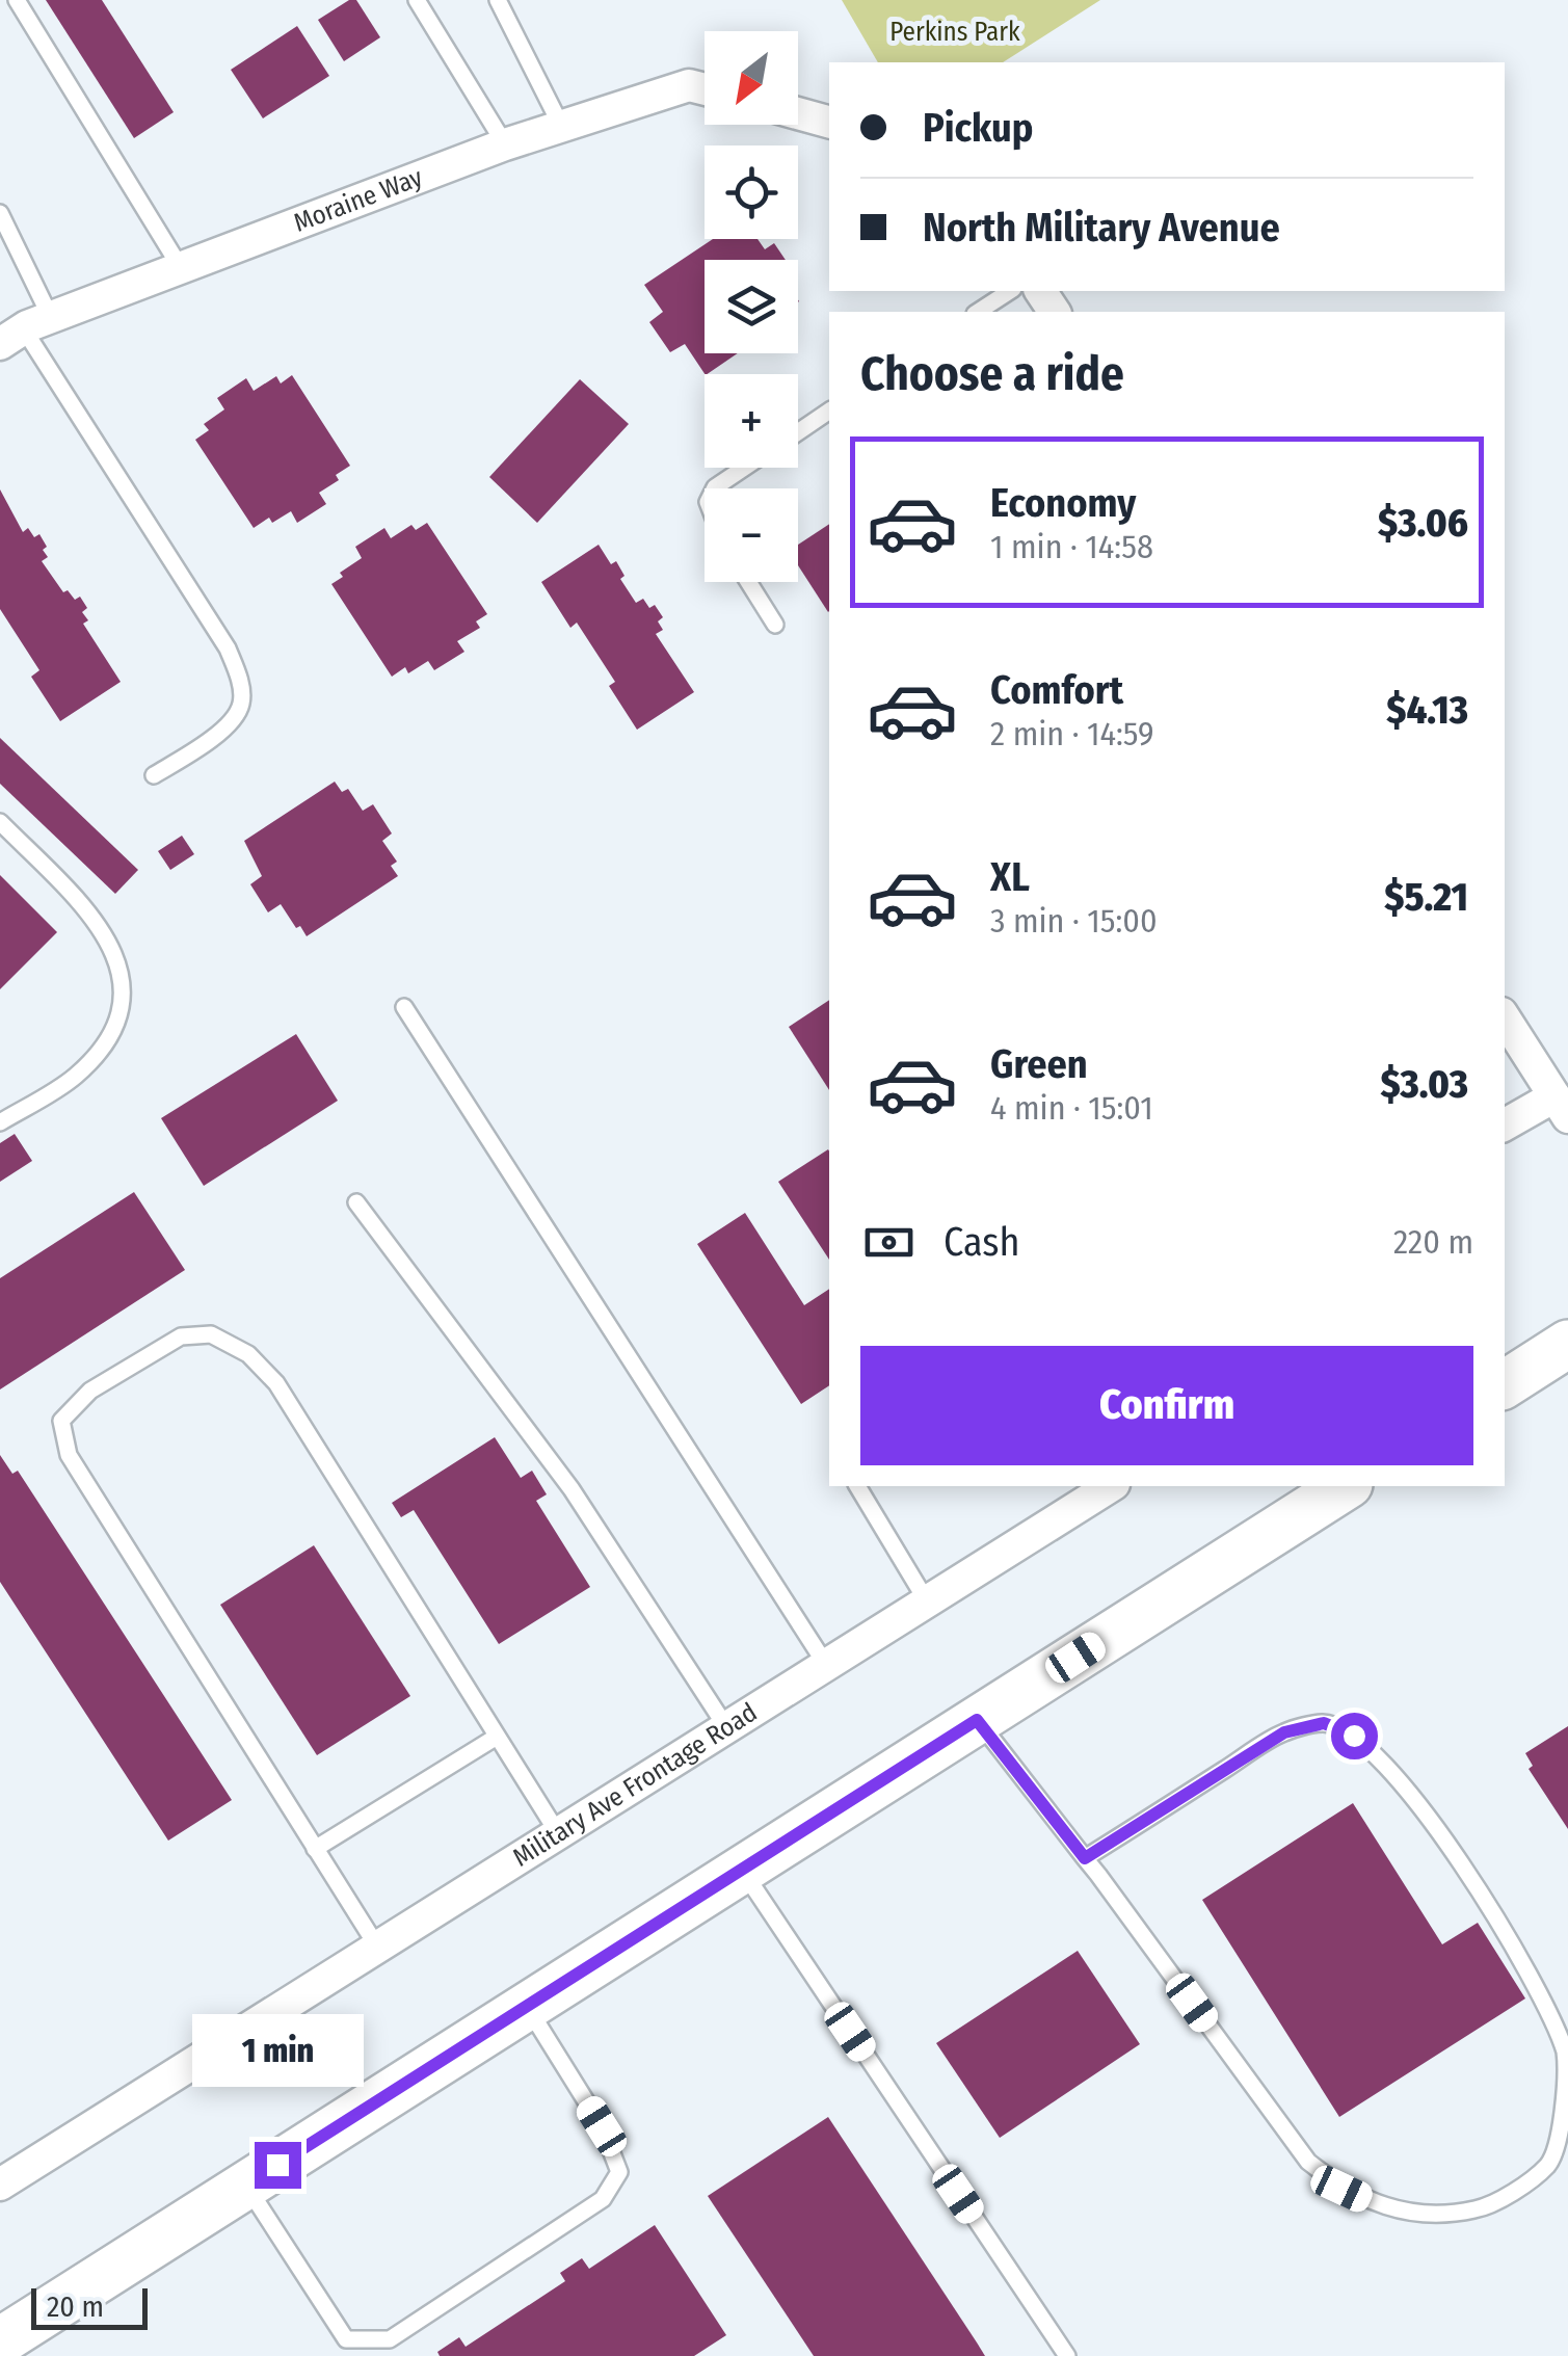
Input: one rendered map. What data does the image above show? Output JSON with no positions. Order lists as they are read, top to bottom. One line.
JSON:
{"streets":{"street":["Moraine Way","Military Ave Frontage Road"]},"parks":["Perkins Park"],"scale_bar":"20 m","north":"bottom left","page":{"map_buttons":["+","−"],"banner":["Pickup","North Military Avenue"],"heading":"Choose a ride","list":[{"name":"Economy","note":"1 min · 14:58","value":"$3.06"},{"name":"Comfort","note":"2 min · 14:59","value":"$4.13"},{"name":"XL","note":"3 min · 15:00","value":"$5.21"},{"name":"Green","note":"4 min · 15:01","value":"$3.03"}],"pay":["Cash","220 m"],"buttons":"Confirm","bubble":"1 min","scale":"20 m"}}
